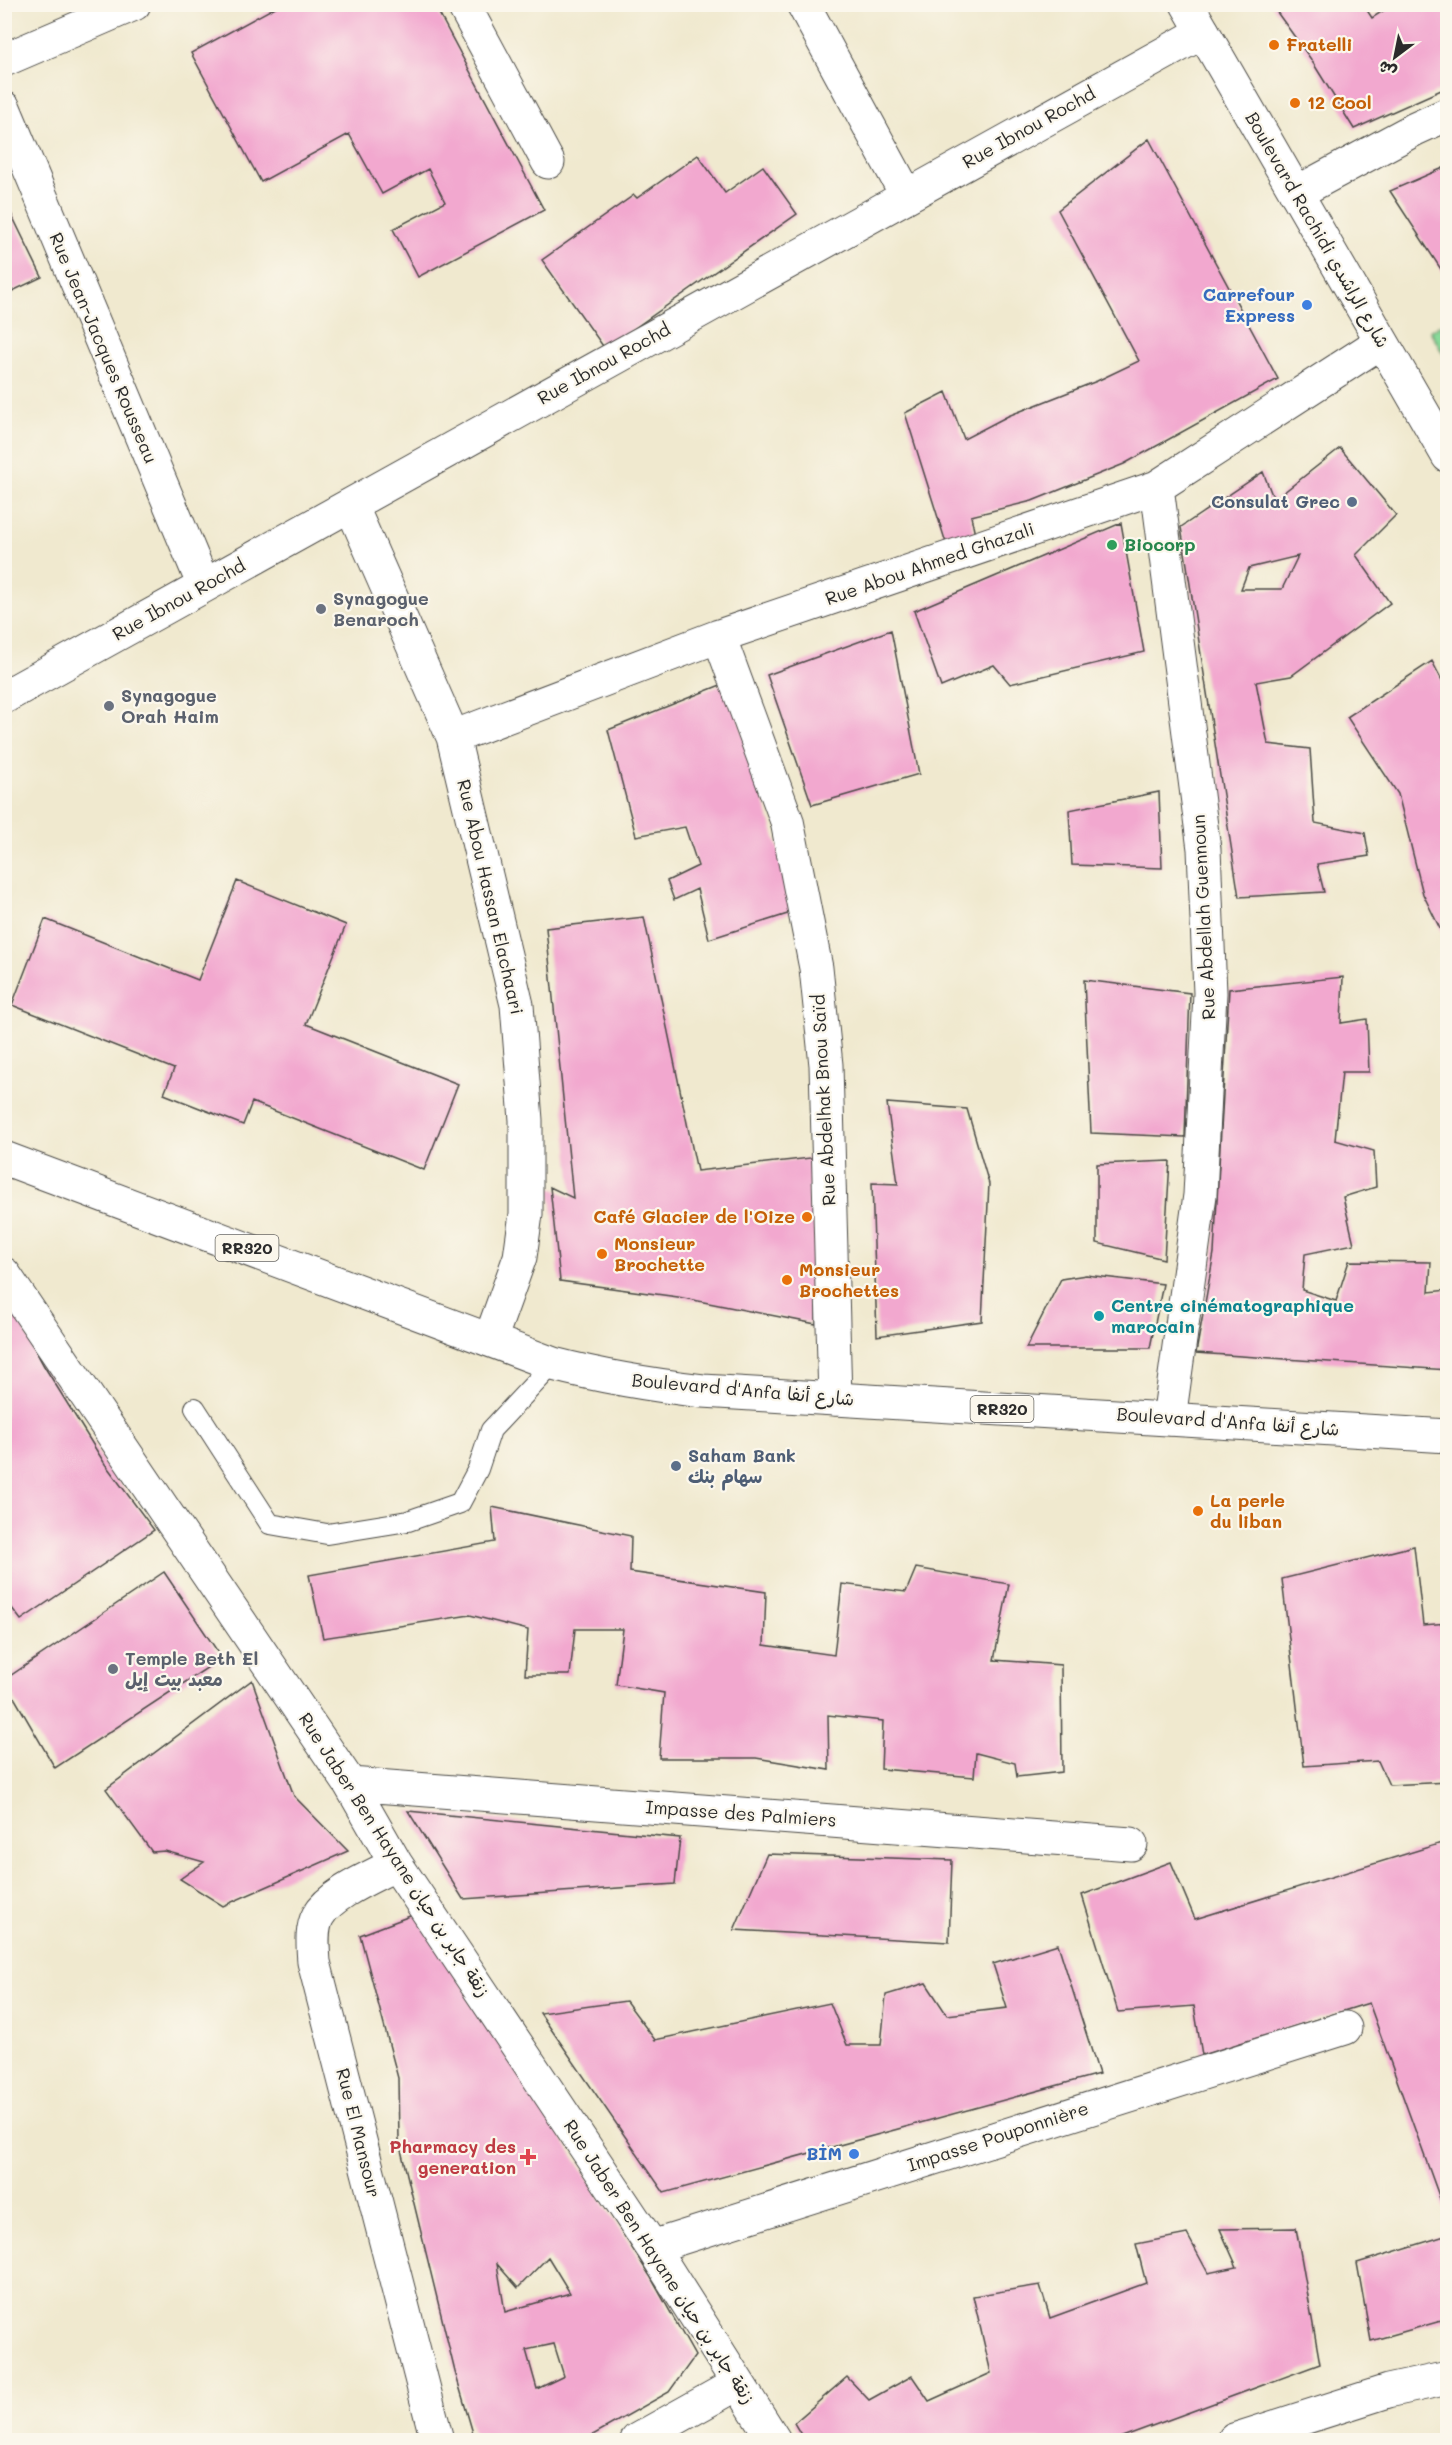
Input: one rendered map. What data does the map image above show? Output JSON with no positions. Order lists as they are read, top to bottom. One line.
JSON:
{"streets":{"street":["Rue Ibnou Rochd","Boulevard Rachidi شارع الراشدي","Rue Jean-Jacques Rousseau","Rue Abou Ahmed Ghazali","Rue Abou Hassan Elachaari","Rue Abdellah Guennoun","Rue Abdelhak Bnou Saïd","RR320","Boulevard d'Anfa شارع أنفا","Impasse des Palmiers","Rue Jaber Ben Hayane زنقة جابر بن حيان","Rue El Mansour","Impasse Pouponnière"]},"crossings":[["Rue Ibnou Rochd","Boulevard Rachidi شارع الراشدي"],["Rue Ibnou Rochd","Rue Jean-Jacques Rousseau"],["Rue Ibnou Rochd","Rue Abou Hassan Elachaari"],["Boulevard Rachidi شارع الراشدي","Rue Abou Ahmed Ghazali"],["Rue Abou Ahmed Ghazali","Rue Abou Hassan Elachaari"],["Rue Abou Ahmed Ghazali","Rue Abdellah Guennoun"],["Rue Abou Ahmed Ghazali","Rue Abdelhak Bnou Saïd"],["Rue Abou Hassan Elachaari","Boulevard d'Anfa شارع أنفا"],["Rue Abdellah Guennoun","Boulevard d'Anfa شارع أنفا"],["Rue Abdelhak Bnou Saïd","Boulevard d'Anfa شارع أنفا"],["Impasse des Palmiers","Rue Jaber Ben Hayane زنقة جابر بن حيان"],["Rue Jaber Ben Hayane زنقة جابر بن حيان","Rue El Mansour"],["Rue Jaber Ben Hayane زنقة جابر بن حيان","Impasse Pouponnière"]],"places":{"other":["Fratelli","12 Cool","Carrefour Express","Consulat Grec","Biocorp","Synagogue Benaroch","Synagogue Orah Haim","Café Glacier de l'Oize","Monsieur Brochette","Monsieur Brochettes","Centre cinématographique marocain","Saham Bank سهام بنك","La perle du liban","Temple Beth El معبد بيت إيل","BİM"],"health":["Pharmacy des generation"]},"north":"bottom left"}
